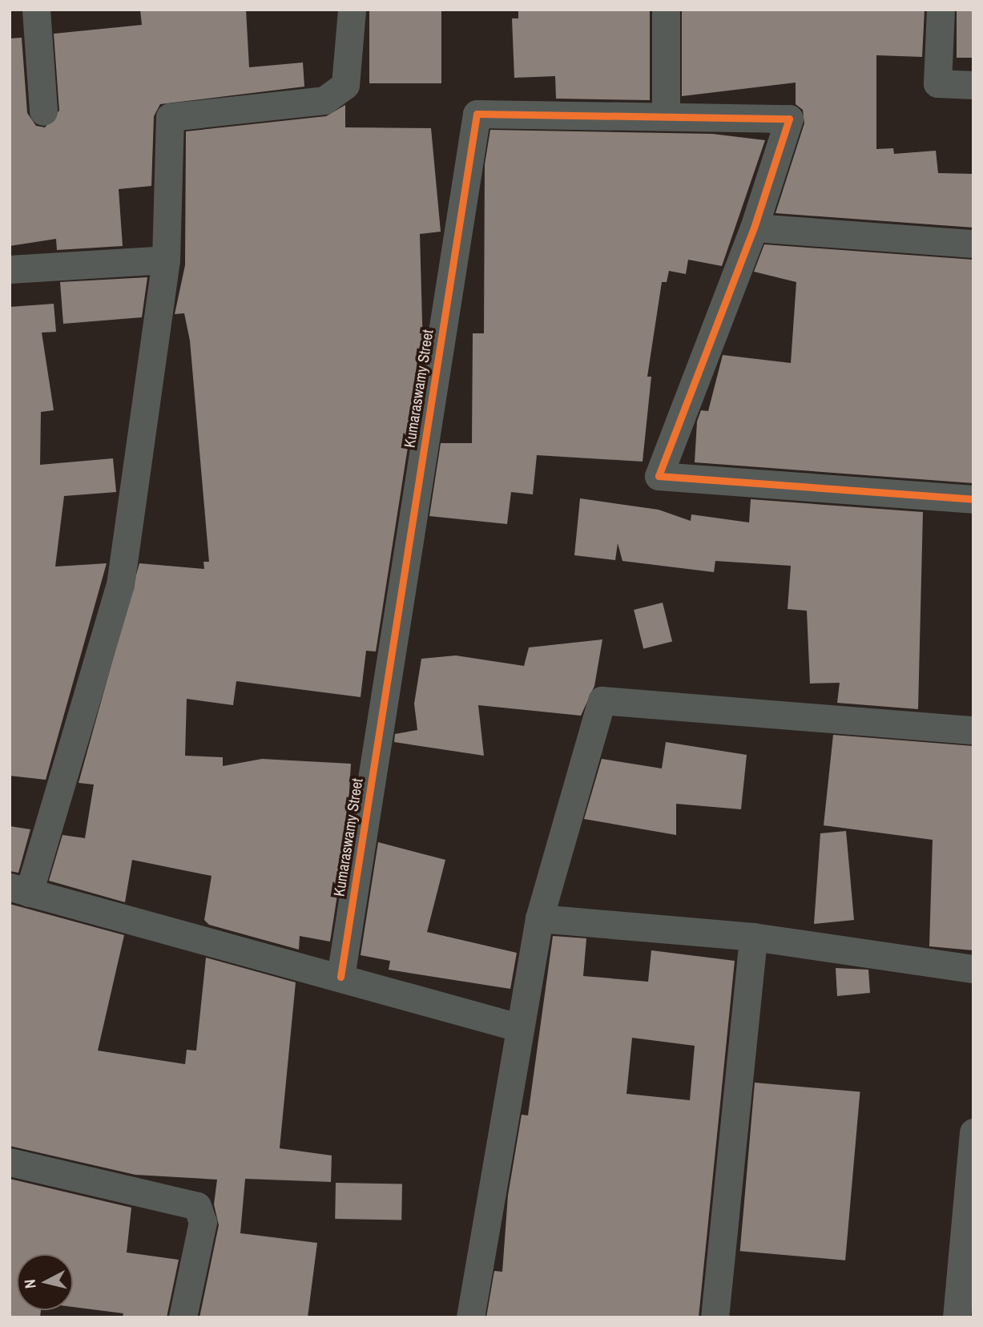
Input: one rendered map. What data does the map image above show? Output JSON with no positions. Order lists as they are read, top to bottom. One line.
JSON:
{"streets":{"street":["Kumaraswamy Street"]},"north":"left"}
